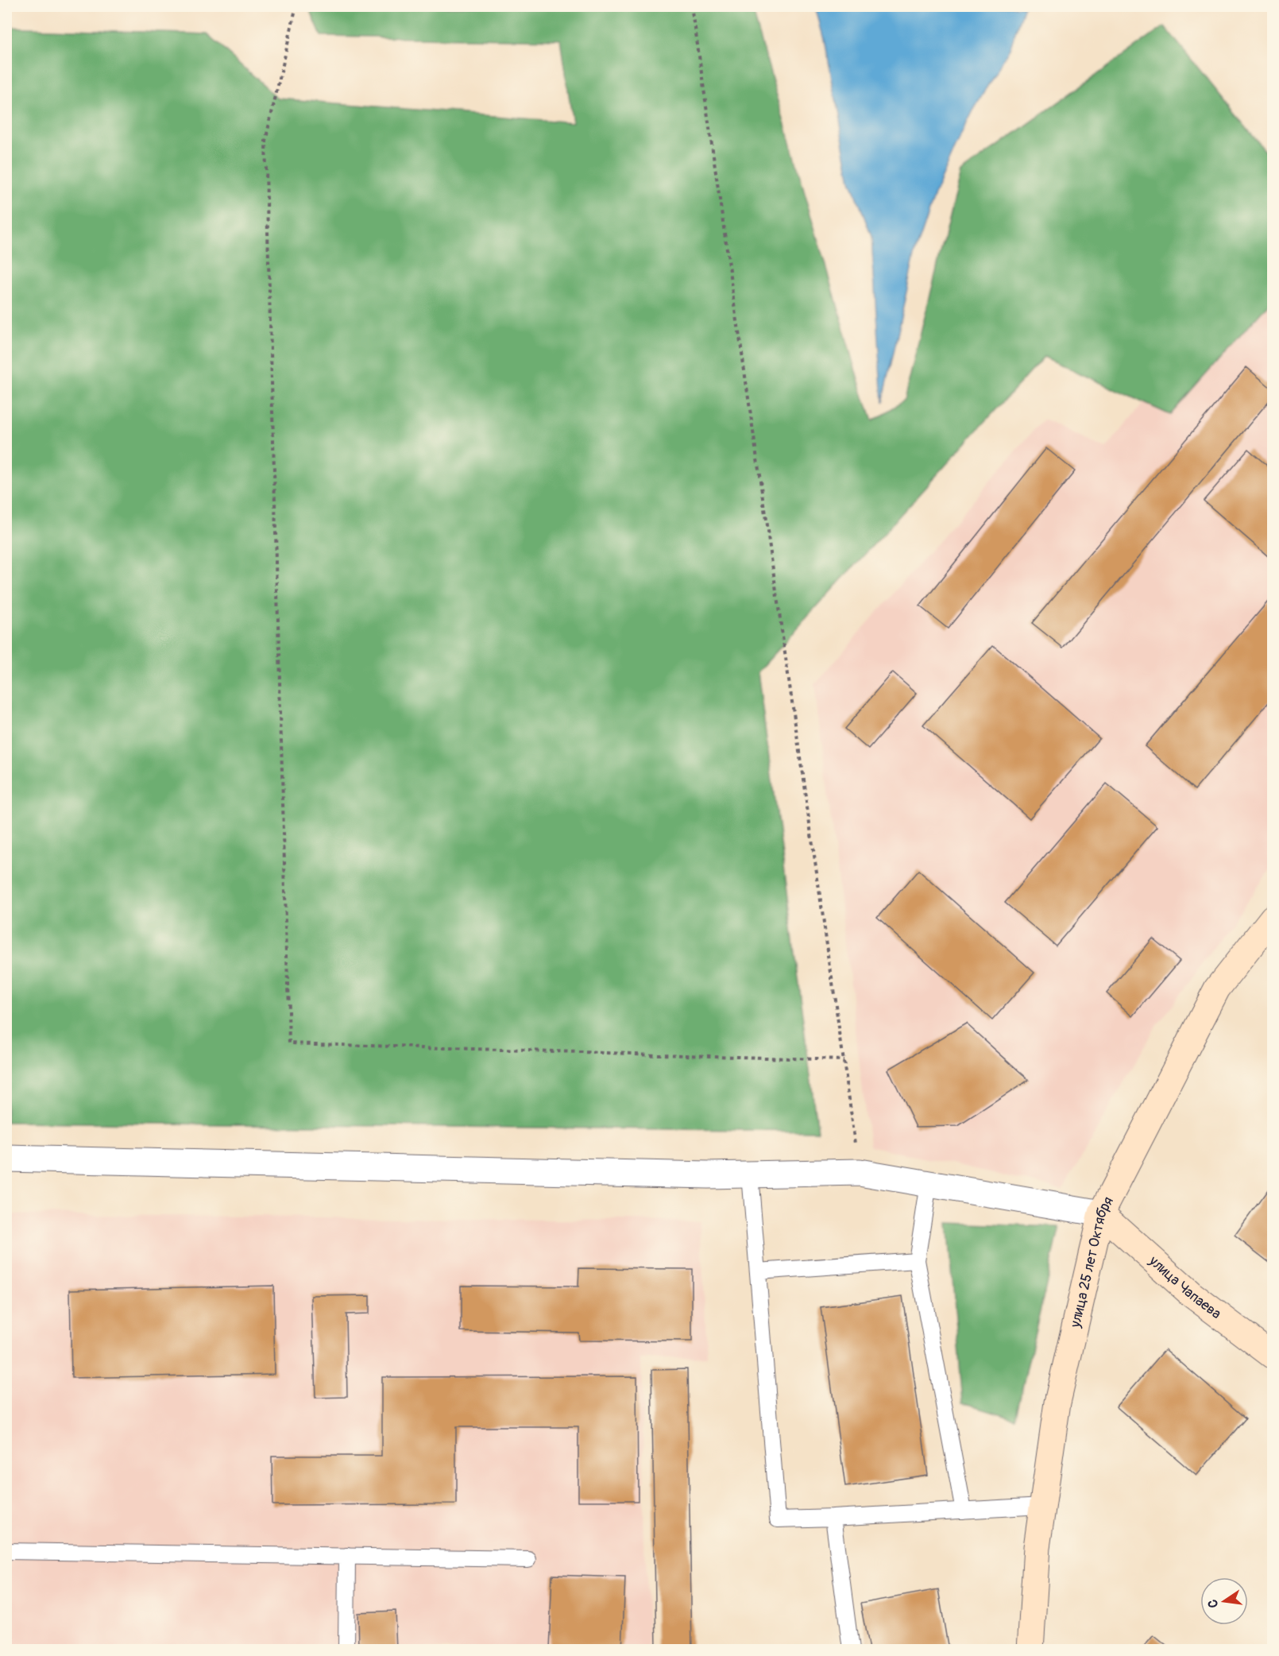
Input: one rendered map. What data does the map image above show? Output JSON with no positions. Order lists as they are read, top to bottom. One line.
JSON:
{"streets":{"street":["улица 25 лет Октября","улица Чапаева"]},"crossings":[["улица 25 лет Октября","улица Чапаева"]],"north":"left"}
